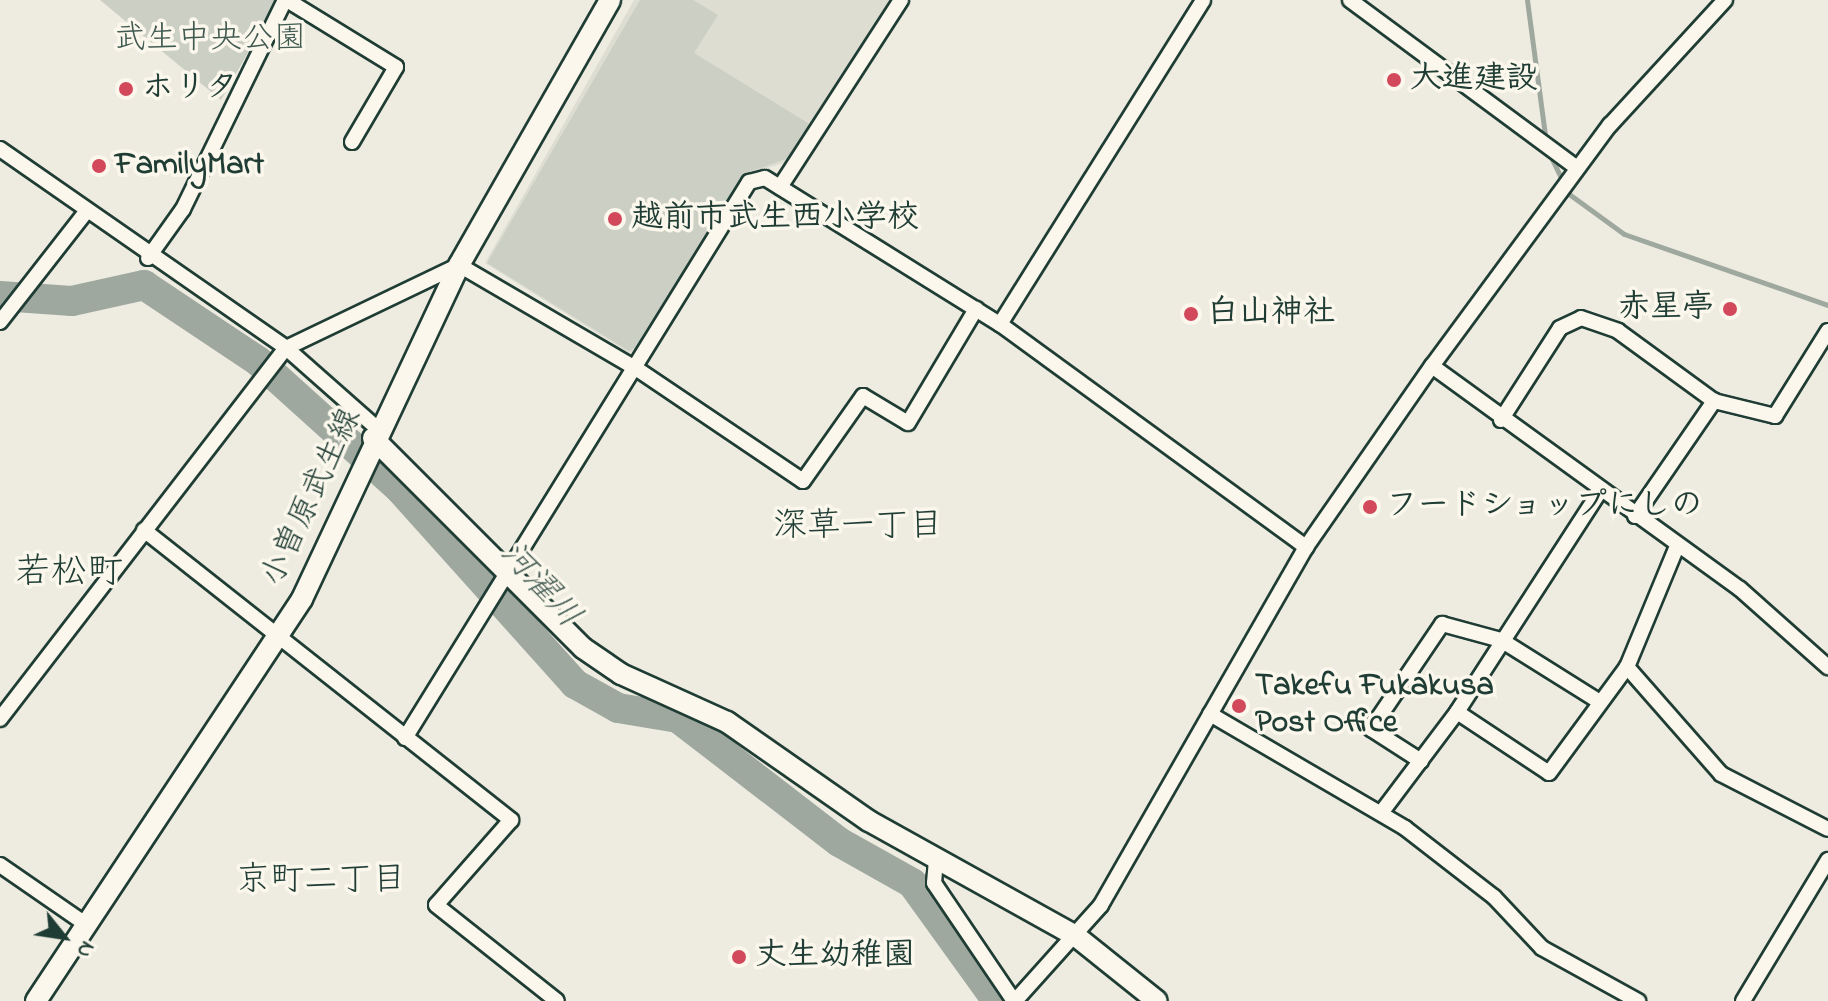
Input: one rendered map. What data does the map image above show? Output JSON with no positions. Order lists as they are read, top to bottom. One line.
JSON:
{"streets":{"main road":["小曽原武生線"]},"districts":["深草一丁目","若松町","京町二丁目"],"water":["河濯川"],"parks":["武生中央公園"],"places":["大進建設","ホリタ","FamilyMart","越前市武生西小学校","赤星亭","白山神社","フードショップにしの","Takefu Fukakusa Post Office","丈生幼稚園"],"north":"bottom right"}
